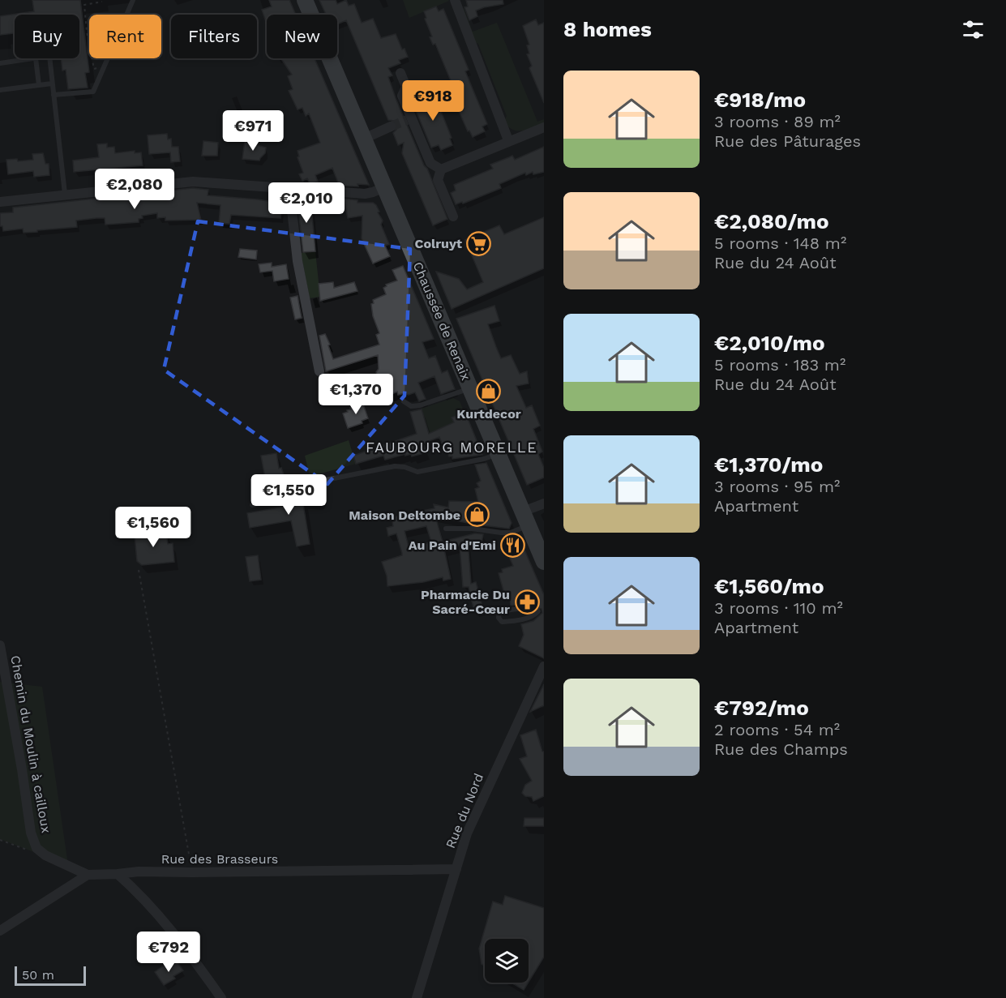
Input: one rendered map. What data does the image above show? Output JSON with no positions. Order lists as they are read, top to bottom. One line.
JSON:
{"streets":{"main road":["Chaussée de Renaix"],"street":["Chemin du Moulin à cailloux","Rue du Nord","Rue des Brasseurs"]},"crossings":[["Chemin du Moulin à cailloux","Rue des Brasseurs"],["Rue du Nord","Rue des Brasseurs"]],"districts":["FAUBOURG MORELLE"],"places":{"supermarket":["Colruyt"],"shop":["Kurtdecor","Maison Deltombe"],"restaurant":["Au Pain d'Emi"],"pharmacy":["Pharmacie Du Sacré-Cœur"]},"scale_bar":"50 m","page":{"heading":"8 homes","chip":["Buy","Rent","Filters","New"],"list":[{"name":"€918/mo","note":"3 rooms · 89 m² · Rue des Pâturages"},{"name":"€2,080/mo","note":"5 rooms · 148 m² · Rue du 24 Août"},{"name":"€2,010/mo","note":"5 rooms · 183 m² · Rue du 24 Août"},{"name":"€1,370/mo","note":"3 rooms · 95 m² · Apartment"},{"name":"€1,560/mo","note":"3 rooms · 110 m² · Apartment"},{"name":"€792/mo","note":"2 rooms · 54 m² · Rue des Champs"}],"price":["€918","€971","€2,080","€2,010","€1,370","€1,550","€1,560","€792"],"scale":"50 m"}}
